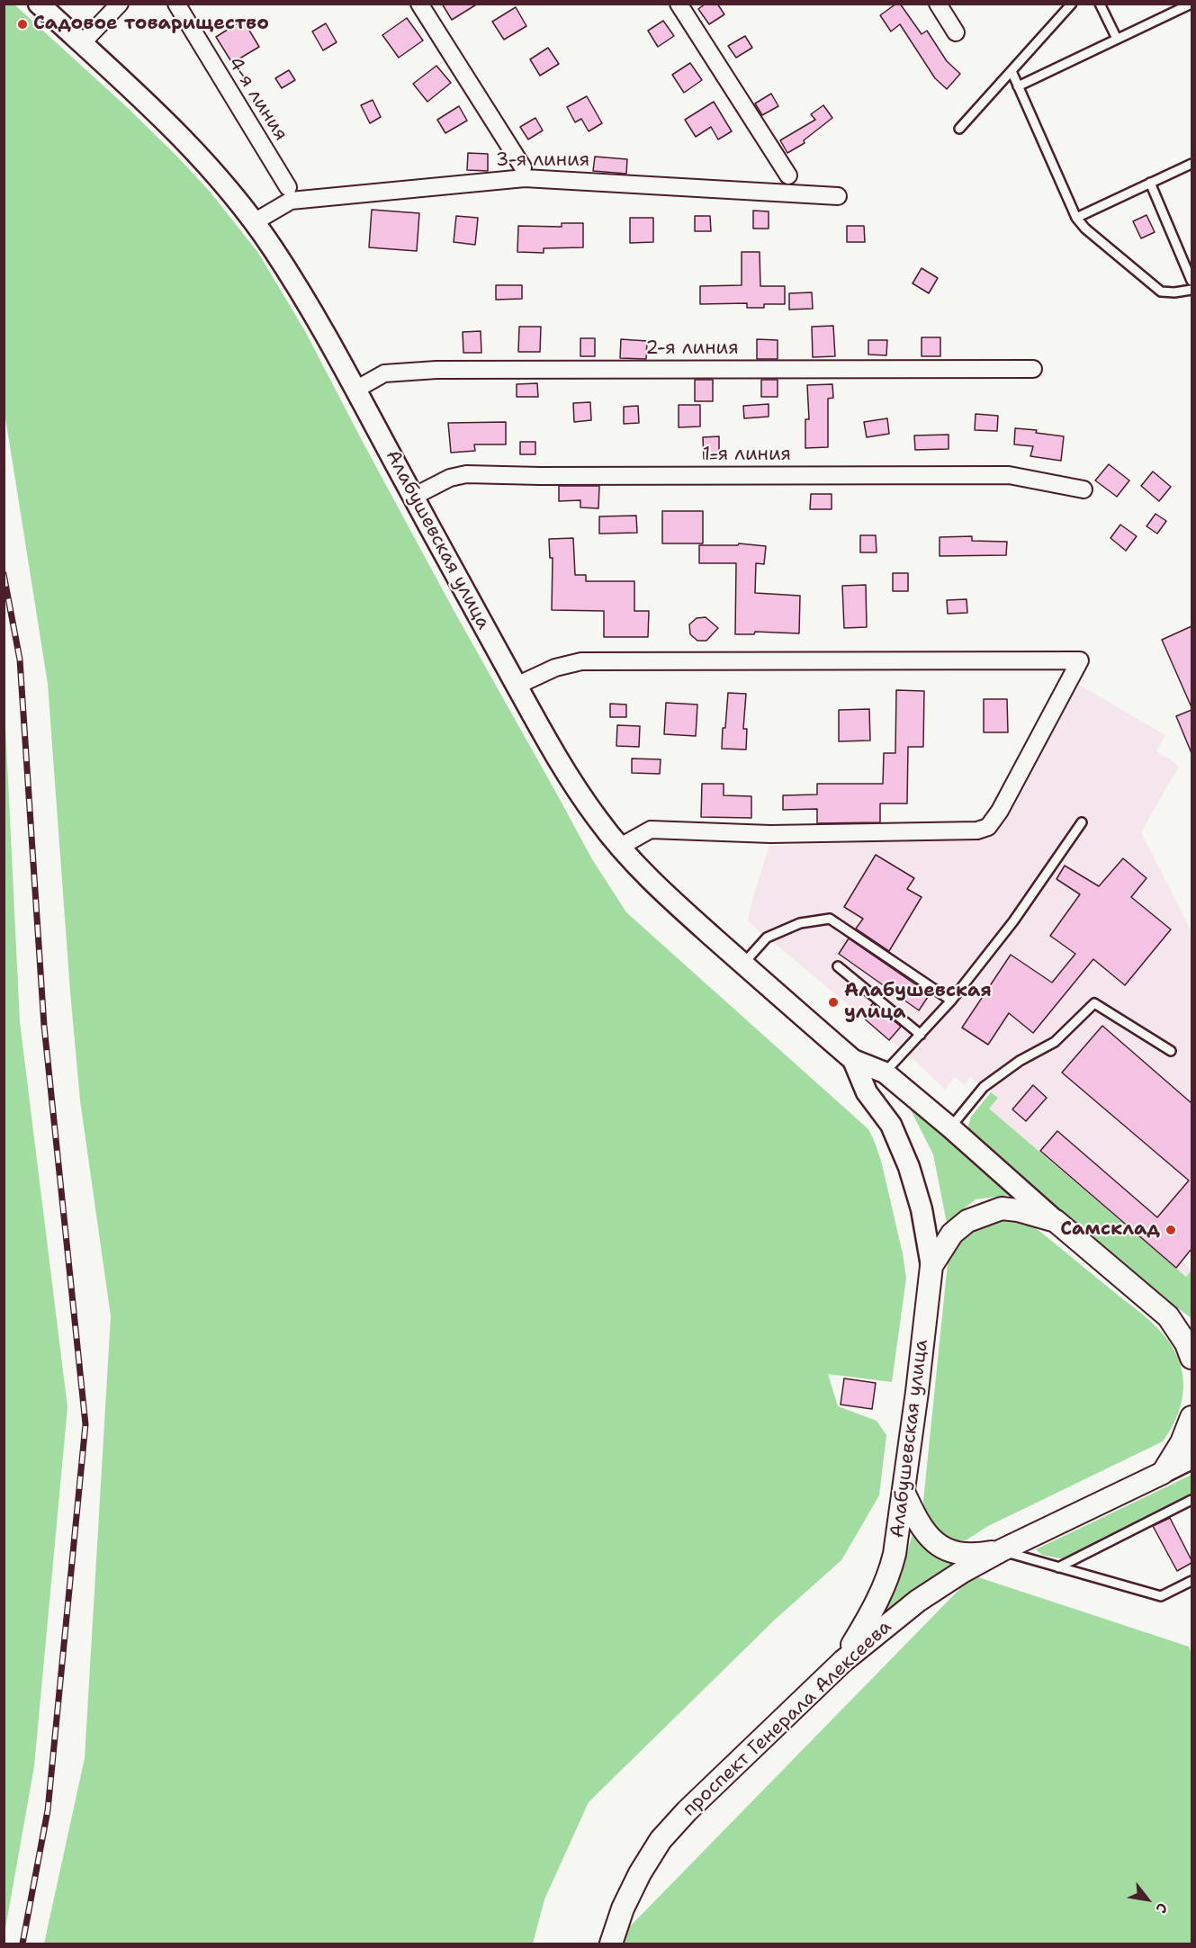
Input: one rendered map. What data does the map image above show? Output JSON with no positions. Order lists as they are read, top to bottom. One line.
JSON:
{"streets":{"main road":["Алабушевская улица","проспект Генерала Алексеева"],"street":["4-я линия","3-я линия","2-я линия","1-я линия"]},"crossings":[["3-я линия","Алабушевская улица"],["2-я линия","Алабушевская улица"],["1-я линия","Алабушевская улица"],["Алабушевская улица","проспект Генерала Алексеева"]],"places":["Садовое товарищество","Алабушевская улица","Самсклад"],"north":"bottom right"}
